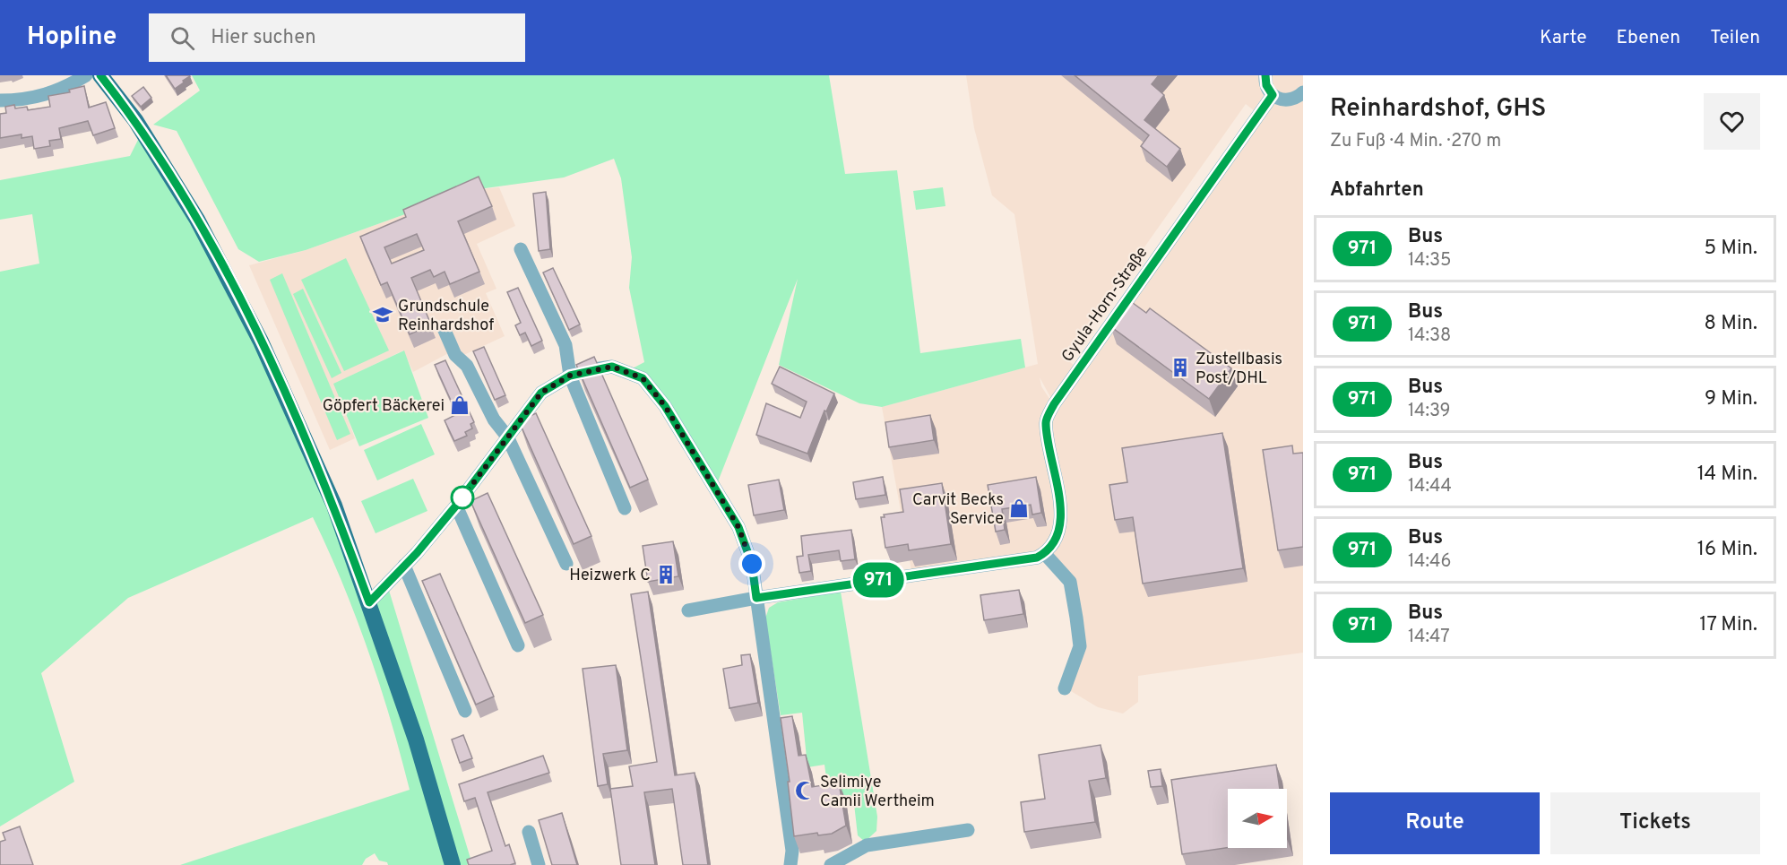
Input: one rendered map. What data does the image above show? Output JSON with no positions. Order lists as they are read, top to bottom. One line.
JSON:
{"streets":{"street":["Gyula-Horn-Straße"]},"places":{"school or university":["Grundschule Reinhardshof"],"building":["Zustellbasis Post/DHL","Heizwerk C"],"shop":["Göpfert Bäckerei","Carvit Becks Service"],"mosque":["Selimiye Camii Wertheim"]},"lines":["bus line 971"],"north":"right","page":{"header":"Hopline","search":"Hier suchen","nav":["Karte","Ebenen","Teilen"],"on_map":"971","heading":[["Reinhardshof, GHS","Zu Fuß · 4 Min. · 270 m"],"Abfahrten"],"list":[{"mark":"971","name":"Bus","note":"14:35","value":"5 Min."},{"mark":"971","name":"Bus","note":"14:38","value":"8 Min."},{"mark":"971","name":"Bus","note":"14:39","value":"9 Min."},{"mark":"971","name":"Bus","note":"14:44","value":"14 Min."},{"mark":"971","name":"Bus","note":"14:46","value":"16 Min."},{"mark":"971","name":"Bus","note":"14:47","value":"17 Min."}],"buttons":["Route","Tickets"]}}
